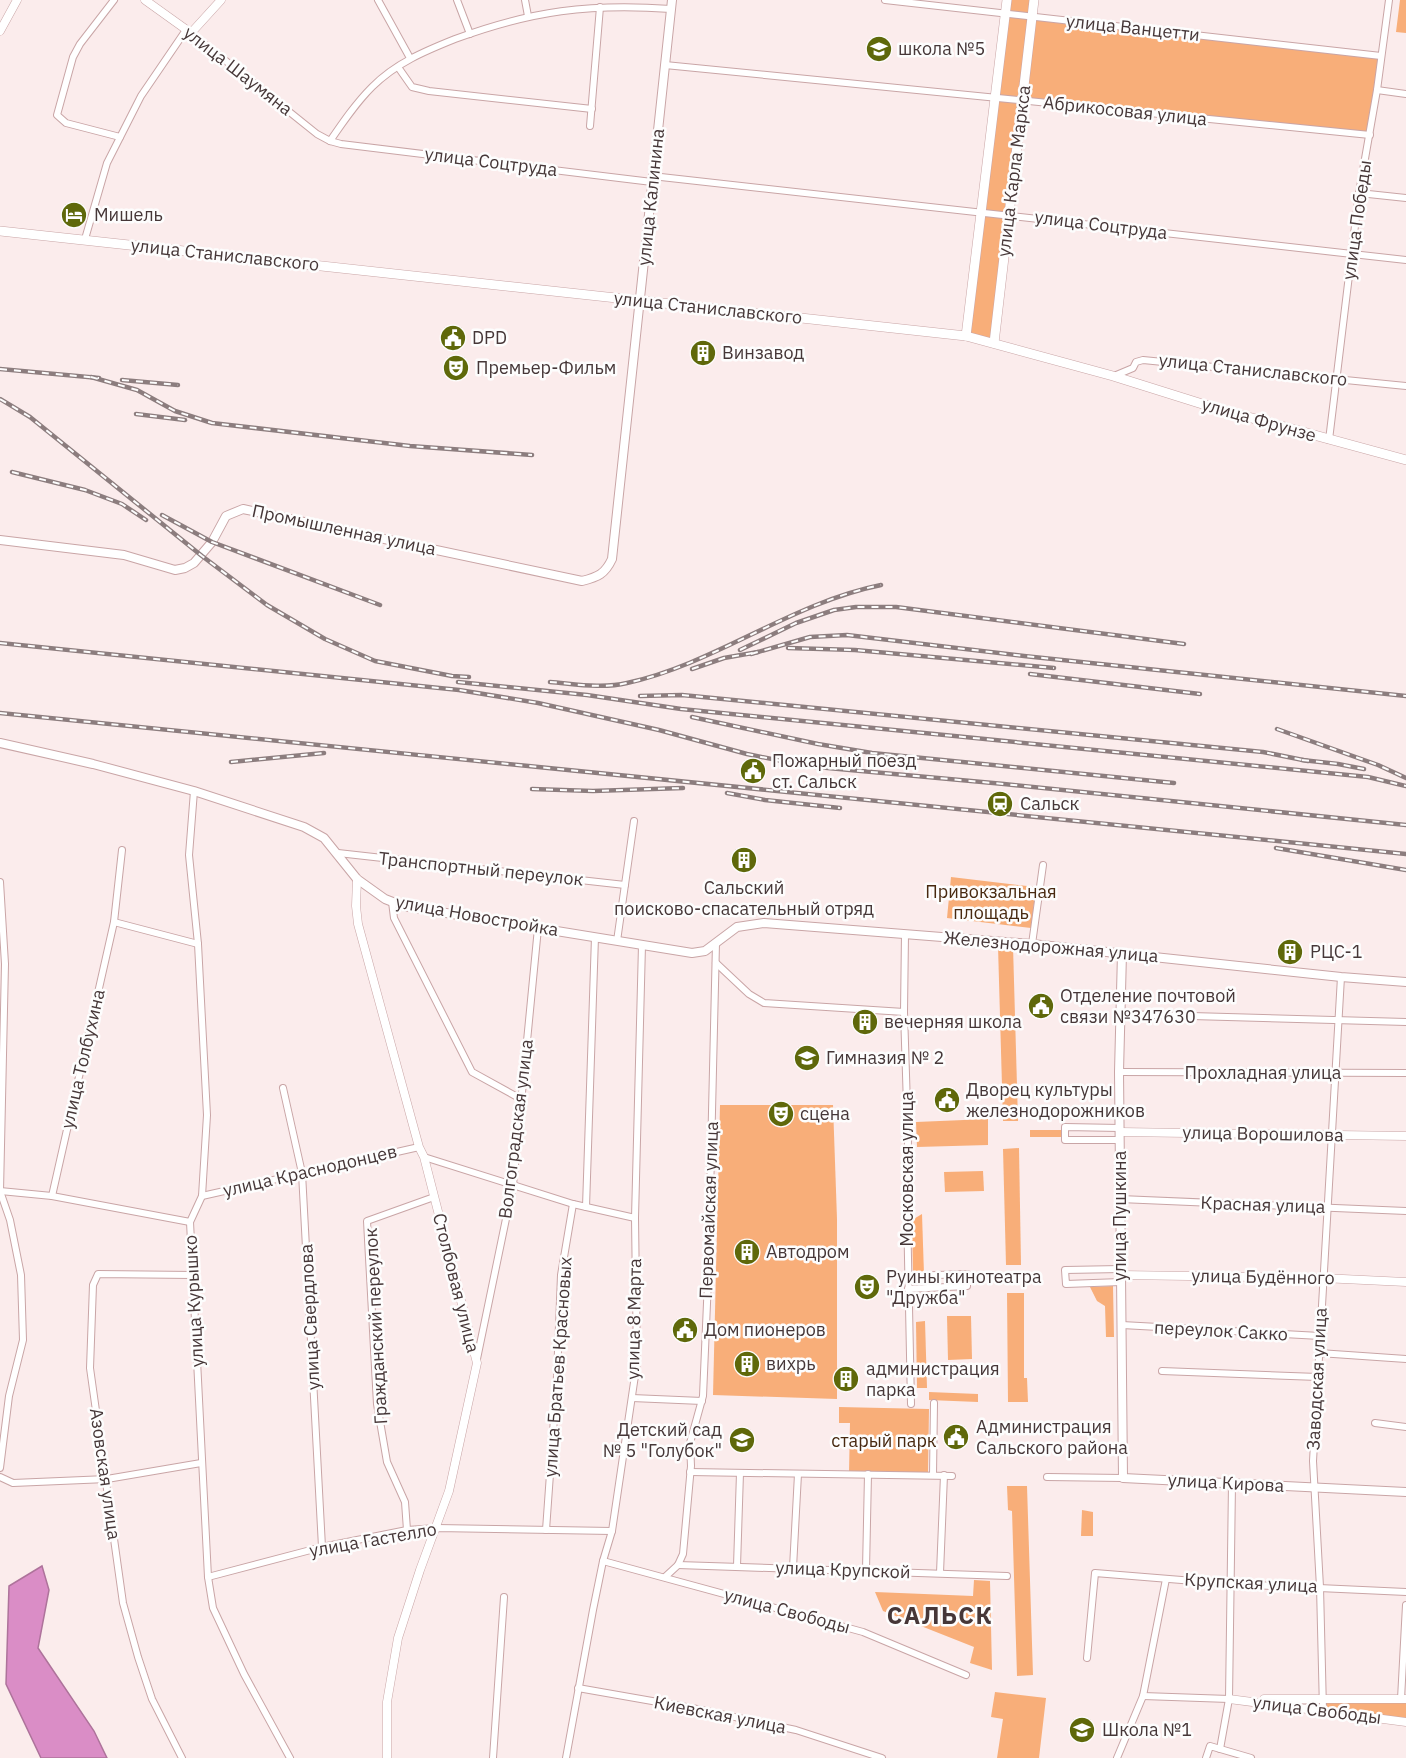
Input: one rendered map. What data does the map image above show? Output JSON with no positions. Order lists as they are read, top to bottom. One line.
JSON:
{"streets":{"main road":["улица Карла Маркса","улица Калинина","улица Станиславского","улица Фрунзе","Промышленная улица","улица Новостройка","Железнодорожная улица","улица Пушкина","улица Кирова"],"street":["улица Ванцетти","улица Шаумяна","Абрикосовая улица","улица Соцтруда","улица Победы","Транспортный переулок","улица Толбухина","Прохладная улица","Волгоградская улица","улица Ворошилова","Московская улица","улица Краснодонцев","Красная улица","Первомайская улица","улица Будённого","Столбовая улица","улица Курышко","улица Свердлова","улица 8 Марта","Гражданский переулок","переулок Сакко","улица Братьев Красновых","Заводская улица","Азовская улица","улица Гастелло","улица Крупской","Крупская улица","улица Свободы","Киевская улица"]},"crossings":[["улица Ванцетти","улица Карла Маркса"],["улица Ванцетти","улица Победы"],["улица Шаумяна","улица Соцтруда"],["Абрикосовая улица","улица Карла Маркса"],["Абрикосовая улица","улица Калинина"],["Абрикосовая улица","улица Победы"],["улица Соцтруда","улица Карла Маркса"],["улица Соцтруда","улица Калинина"],["улица Соцтруда","улица Победы"],["улица Карла Маркса","улица Станиславского"],["улица Калинина","улица Станиславского"],["улица Калинина","Промышленная улица"],["улица Победы","улица Станиславского"],["улица Победы","улица Фрунзе"],["улица Станиславского","улица Фрунзе"],["Транспортный переулок","улица Новостройка"],["улица Новостройка","Железнодорожная улица"],["улица Новостройка","Волгоградская улица"],["улица Новостройка","Столбовая улица"],["улица Новостройка","улица Курышко"],["улица Новостройка","улица 8 Марта"],["Железнодорожная улица","Московская улица"],["Железнодорожная улица","Первомайская улица"],["Железнодорожная улица","улица Пушкина"],["Железнодорожная улица","Заводская улица"],["Прохладная улица","улица Пушкина"],["Прохладная улица","Заводская улица"],["Волгоградская улица","улица Краснодонцев"],["Волгоградская улица","Столбовая улица"],["улица Ворошилова","улица Пушкина"],["улица Ворошилова","Заводская улица"],["улица Краснодонцев","Столбовая улица"],["улица Краснодонцев","улица Курышко"],["улица Краснодонцев","улица Свердлова"],["улица Краснодонцев","улица 8 Марта"],["улица Краснодонцев","улица Братьев Красновых"],["Красная улица","улица Пушкина"],["Красная улица","Заводская улица"],["Первомайская улица","улица Крупской"],["улица Пушкина","улица Будённого"],["улица Пушкина","переулок Сакко"],["улица Пушкина","улица Кирова"],["улица Будённого","Заводская улица"],["Столбовая улица","Гражданский переулок"],["Столбовая улица","улица Гастелло"],["улица Курышко","Азовская улица"],["улица Курышко","улица Гастелло"],["улица Свердлова","улица Гастелло"],["улица 8 Марта","улица Гастелло"],["улица 8 Марта","улица Свободы"],["улица 8 Марта","Киевская улица"],["Гражданский переулок","улица Гастелло"],["переулок Сакко","Заводская улица"],["улица Братьев Красновых","улица Гастелло"],["Заводская улица","улица Кирова"],["Заводская улица","Крупская улица"],["Заводская улица","улица Свободы"]],"districts":["САЛЬСК"],"parks":["Привокзальная площадь","старый парк"],"places":{"school or university":["школа №5","Гимназия № 2","Детский сад № 5 \"Голубок\"","Школа №1"],"hotel":["Мишель"],"public building":["DPD","Пожарный поезд ст. Сальск","Отделение почтовой связи №347630","Дворец культуры железнодорожников","Дом пионеров","Администрация Сальского района"],"building":["Винзавод","Сальский поисково-спасательный отряд","РЦС-1","вечерняя школа","Автодром","вихрь","администрация парка"],"theatre":["Премьер-Фильм","сцена","Руины кинотеатра \"Дружба\""],"station":["Сальск"]}}
